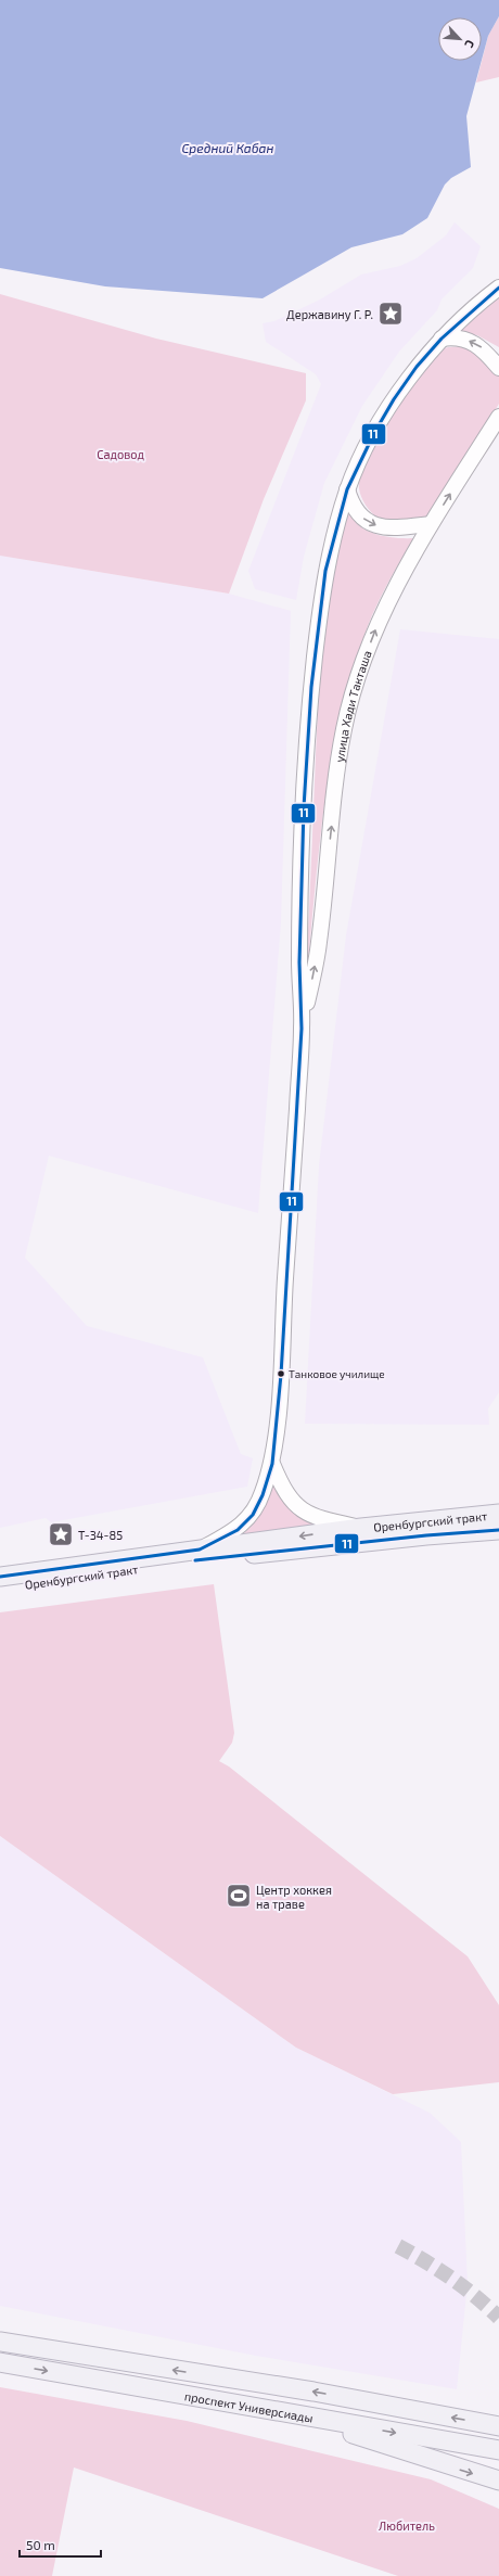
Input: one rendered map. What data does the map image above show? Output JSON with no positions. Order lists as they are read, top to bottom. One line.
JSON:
{"streets":{"main road":["Оренбургский тракт","проспект Универсиады"],"street":["улица Хади Такташа"]},"crossings":[["улица Хади Такташа","Оренбургский тракт"]],"water":["Средний Кабан"],"parks":["Садовод","Любитель"],"places":{"place":["Державину Г. Р.","T-34-85"],"other":["Танковое училище"],"sports":["Центр хоккея на траве"]},"lines":["transit line 11"],"scale_bar":"50 m","north":"bottom right"}
